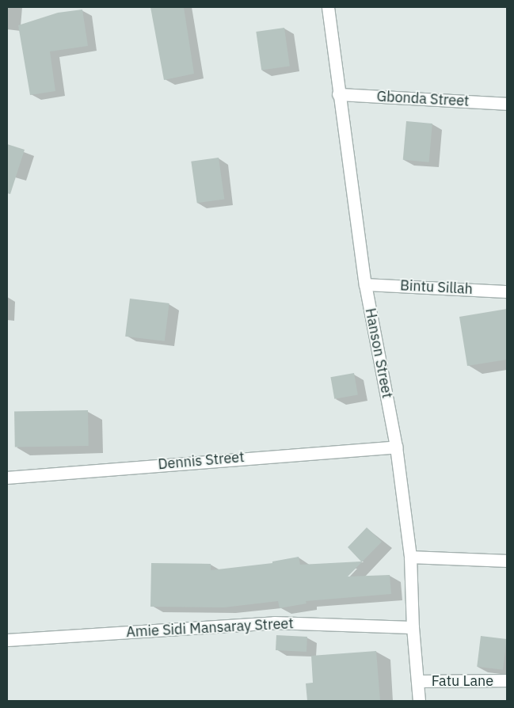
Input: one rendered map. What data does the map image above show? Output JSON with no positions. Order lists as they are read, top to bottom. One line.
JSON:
{"streets":{"street":["Gbonda Street","Bintu Sillah","Hanson Street","Dennis Street","Amie Sidi Mansaray Street","Fatu Lane"]},"crossings":[["Gbonda Street","Hanson Street"],["Bintu Sillah","Hanson Street"],["Hanson Street","Dennis Street"],["Hanson Street","Amie Sidi Mansaray Street"],["Hanson Street","Fatu Lane"]]}
